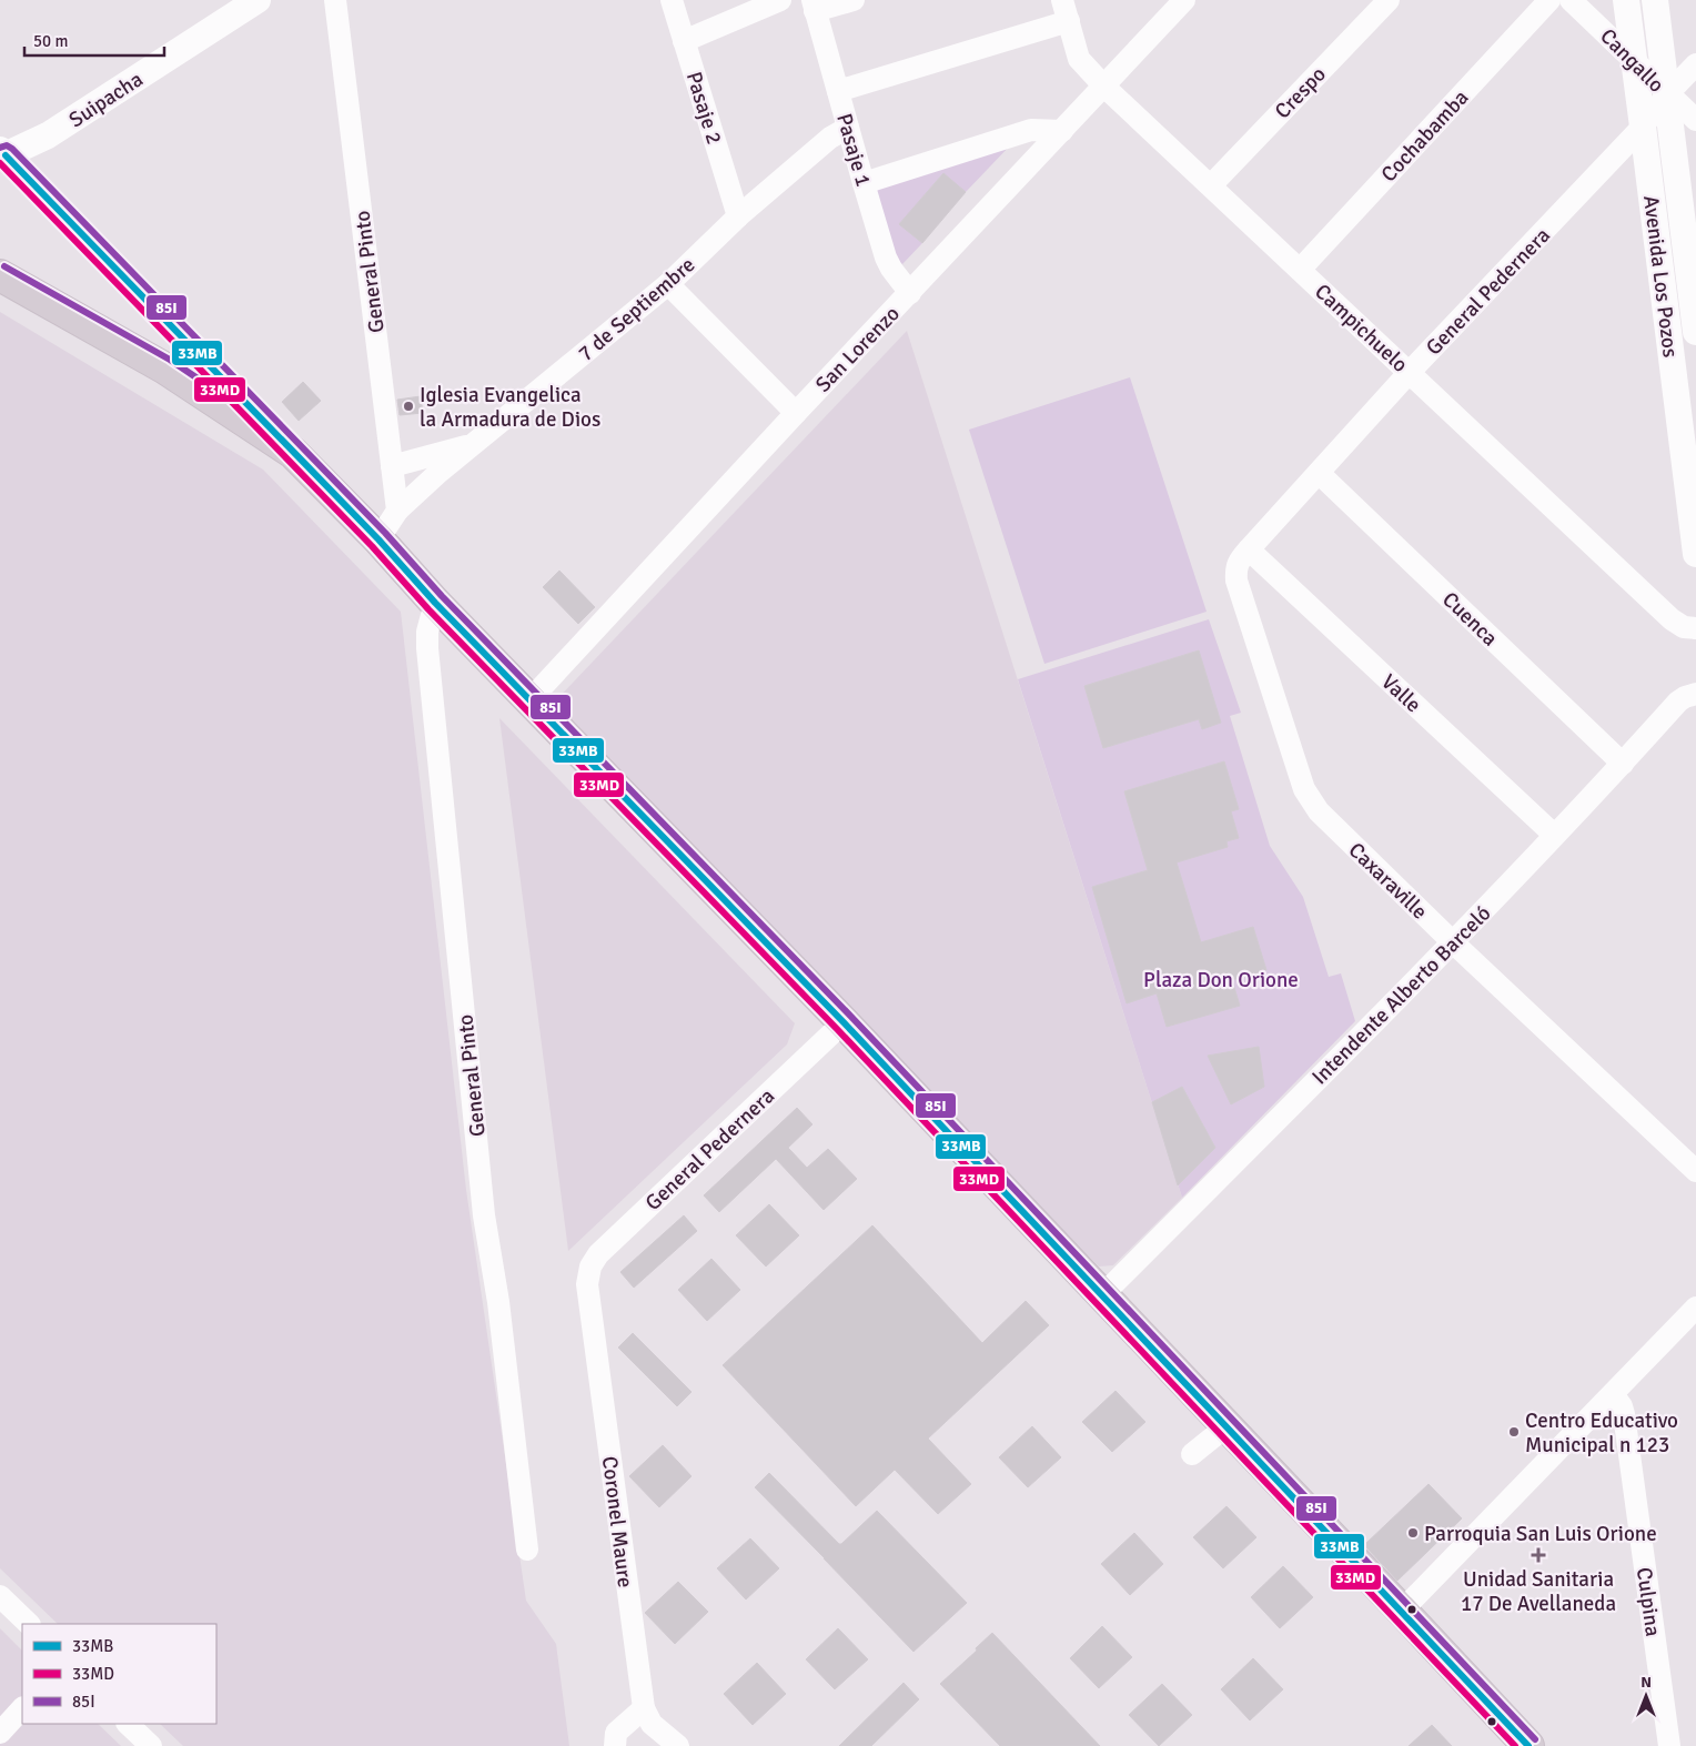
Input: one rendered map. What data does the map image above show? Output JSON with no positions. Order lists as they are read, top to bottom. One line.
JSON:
{"streets":{"street":["Cangallo","Crespo","Suipacha","Pasaje 2","Cochabamba","Pasaje 1","General Pinto","Avenida Los Pozos","General Pedernera","7 de Septiembre","Campichuelo","San Lorenzo","Cuenca","Valle","Caxaraville","Intendente Alberto Barceló","Coronel Maure","Culpina"]},"crossings":[["Cangallo","Avenida Los Pozos"],["Cangallo","General Pedernera"],["Crespo","Campichuelo"],["Pasaje 2","7 de Septiembre"],["Cochabamba","Campichuelo"],["Pasaje 1","7 de Septiembre"],["Pasaje 1","San Lorenzo"],["General Pinto","7 de Septiembre"],["Avenida Los Pozos","General Pedernera"],["General Pedernera","Campichuelo"],["General Pedernera","Cuenca"],["General Pedernera","Valle"],["General Pedernera","Caxaraville"],["General Pedernera","Coronel Maure"],["Campichuelo","San Lorenzo"],["Cuenca","Intendente Alberto Barceló"],["Valle","Intendente Alberto Barceló"],["Caxaraville","Intendente Alberto Barceló"]],"parks":["Plaza Don Orione"],"places":{"other":["Iglesia Evangelica la Armadura de Dios","Centro Educativo Municipal n 123","Parroquia San Luis Orione"],"health":["Unidad Sanitaria 17 De Avellaneda"]},"lines":["transit line 85I","transit line 33MB","transit line 33MD"],"legend":["33MB","33MD","85I"],"scale_bar":"50 m","north":"top"}
